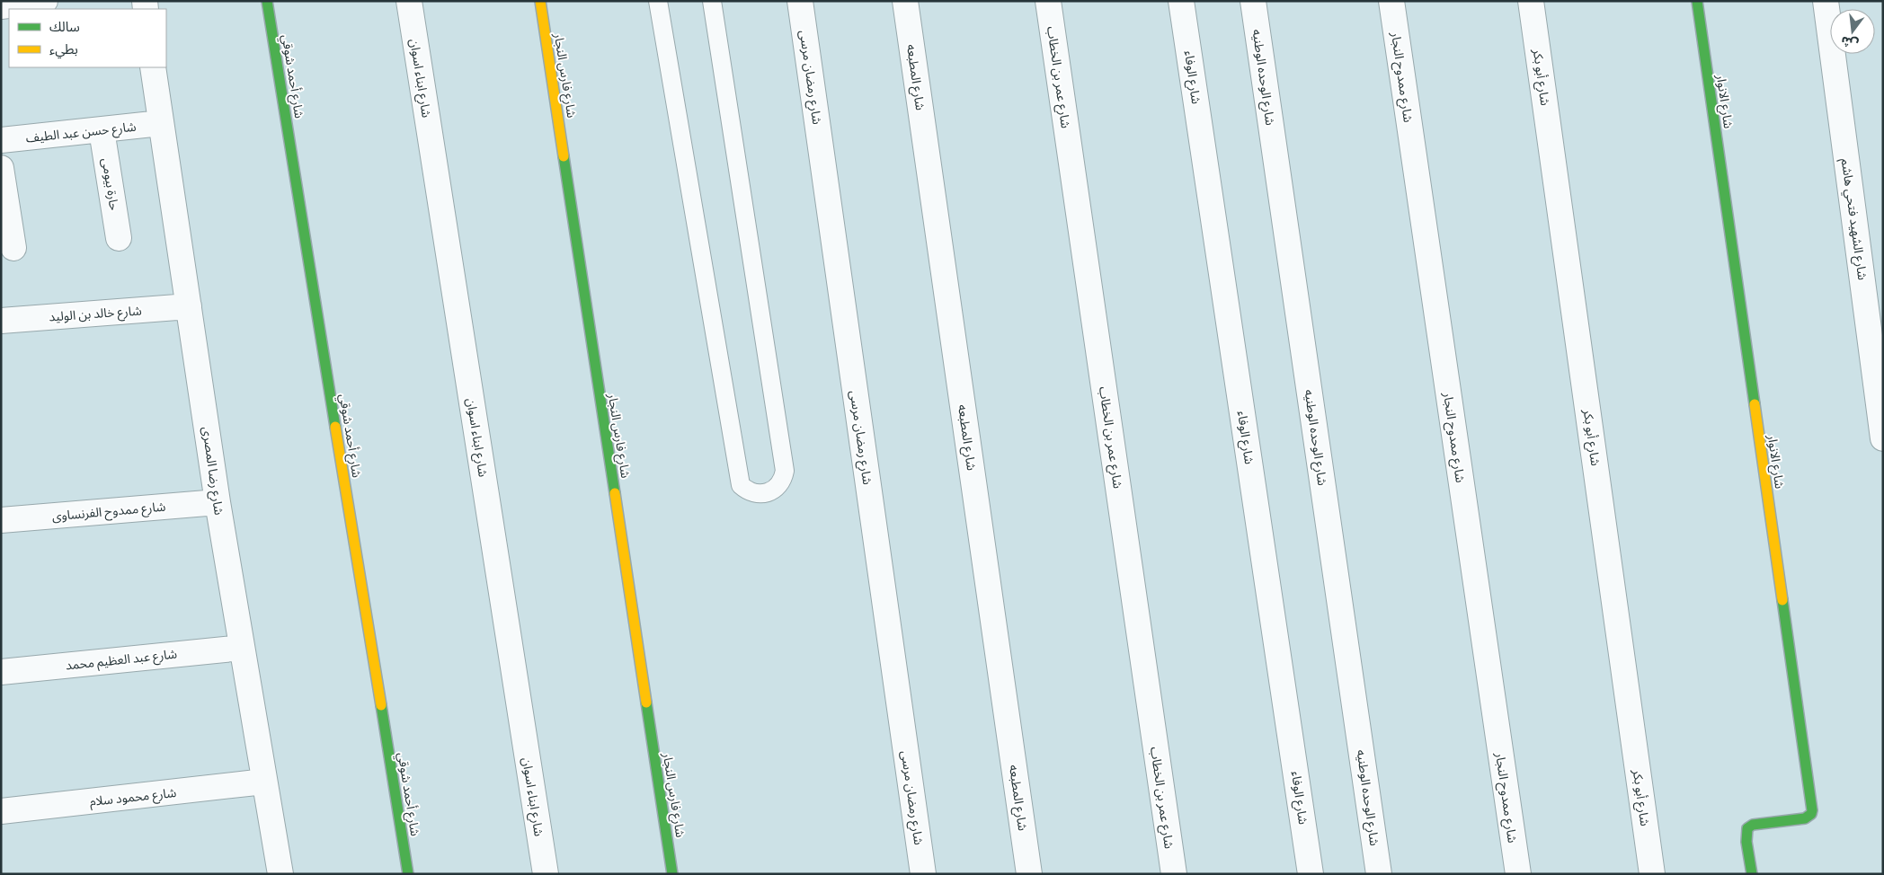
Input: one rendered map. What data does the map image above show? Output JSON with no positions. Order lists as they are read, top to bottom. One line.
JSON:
{"streets":{"street":["شارع فارس النجار","شارع أحمد شوقي","شارع رمضان مرسى","شارع المطبعه","شارع عمر بن الخطاب","شارع الوفاء","شارع الوحده الوطنيه","شارع ممدوح النجار","شارع أبو بكر","شارع ابناء اسوان","شارع الانوار","شارع حسن عبد الطيف","حارة بيومى","شارع الشهيد فتحي هاشم","شارع خالد بن الوليد","شارع رضا المصرى","شارع ممدوح الفرنساوى","شارع عبد العظيم محمد","شارع محمود سلام"]},"crossings":[["شارع حسن عبد الطيف","حارة بيومى"],["شارع حسن عبد الطيف","شارع رضا المصرى"],["شارع خالد بن الوليد","شارع رضا المصرى"],["شارع رضا المصرى","شارع ممدوح الفرنساوى"],["شارع رضا المصرى","شارع عبد العظيم محمد"],["شارع رضا المصرى","شارع محمود سلام"]],"legend":["سالك","بطيء"],"north":"bottom"}
